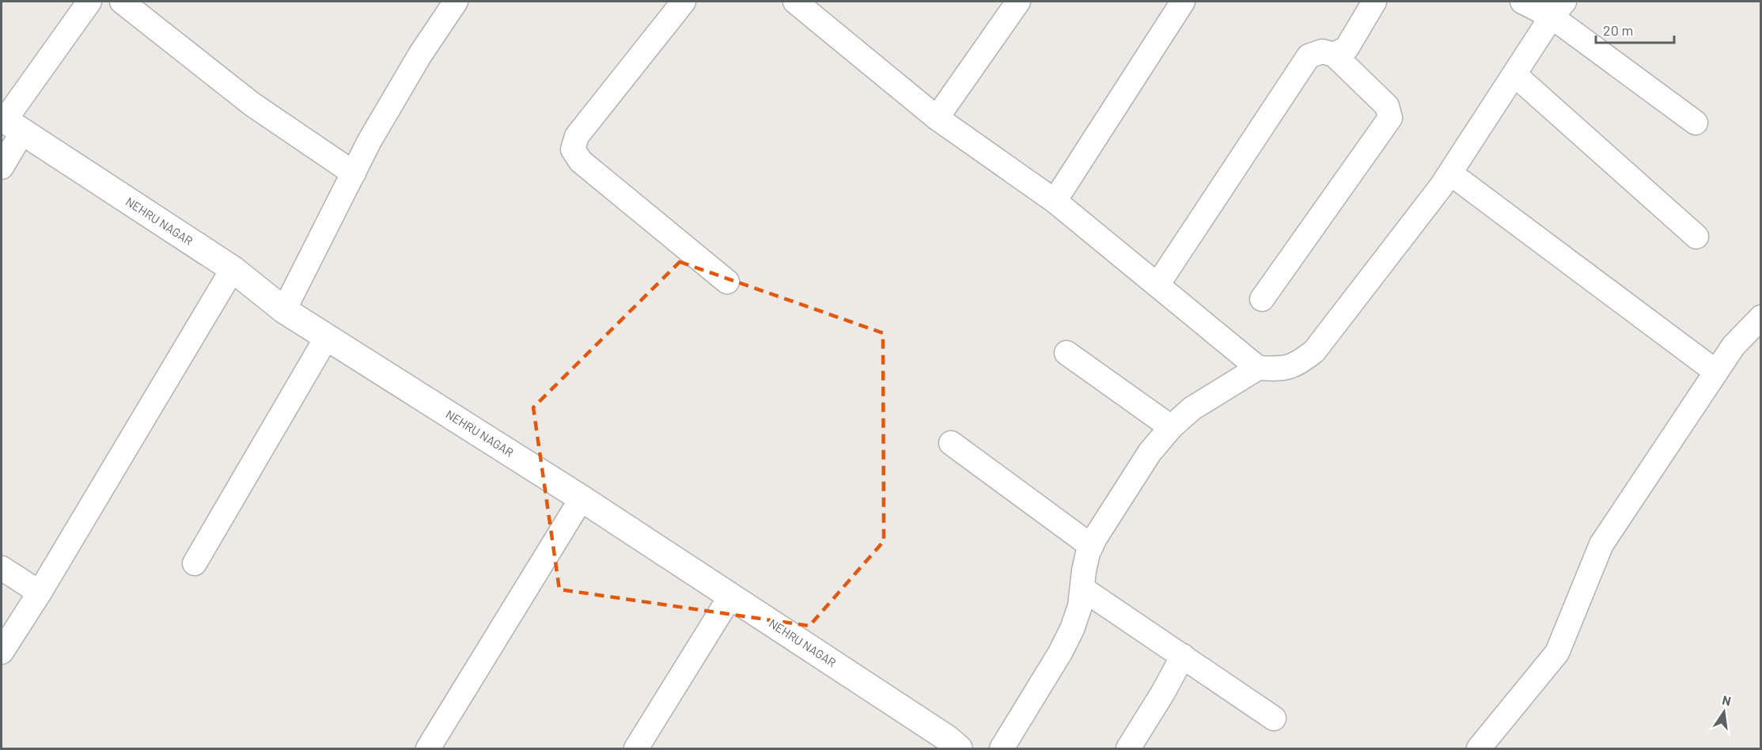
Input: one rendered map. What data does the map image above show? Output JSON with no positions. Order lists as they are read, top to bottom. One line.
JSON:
{"streets":{"street":["NEHRU NAGAR"]},"scale_bar":"20 m","north":"top"}
